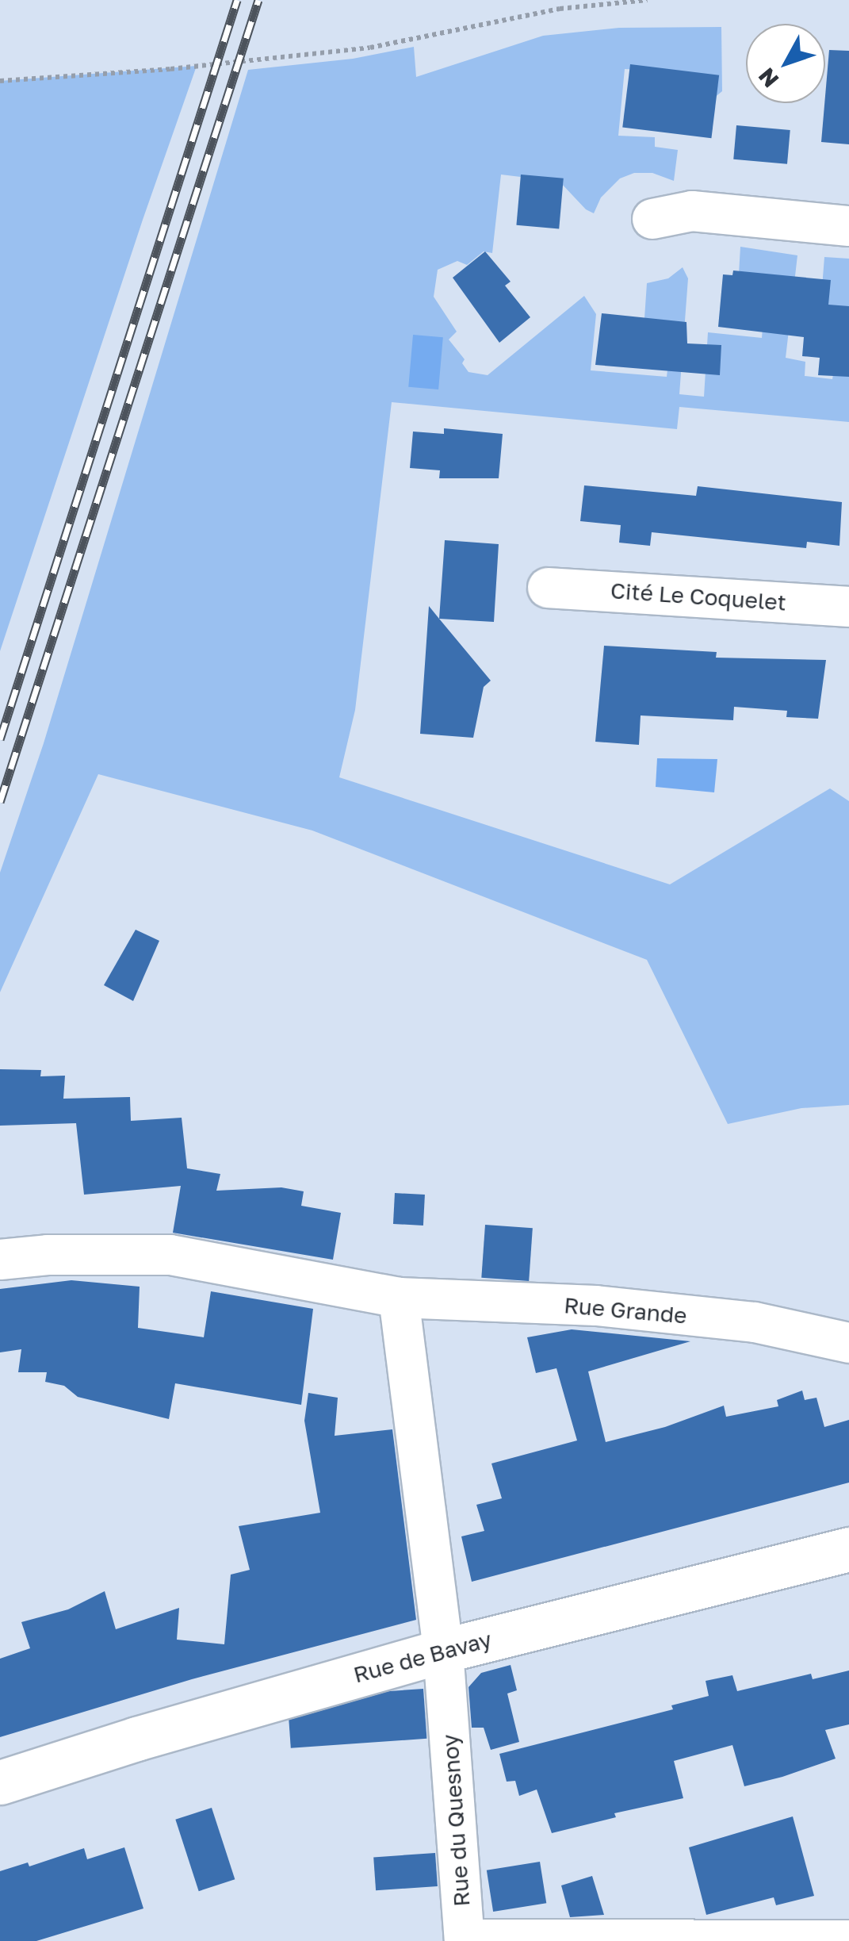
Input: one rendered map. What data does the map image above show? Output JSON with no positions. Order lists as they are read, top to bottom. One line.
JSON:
{"streets":{"main road":["Rue de Bavay"],"street":["Cité Le Coquelet","Rue Grande","Rue du Quesnoy"]},"crossings":[["Rue de Bavay","Rue du Quesnoy"]],"north":"bottom left"}
